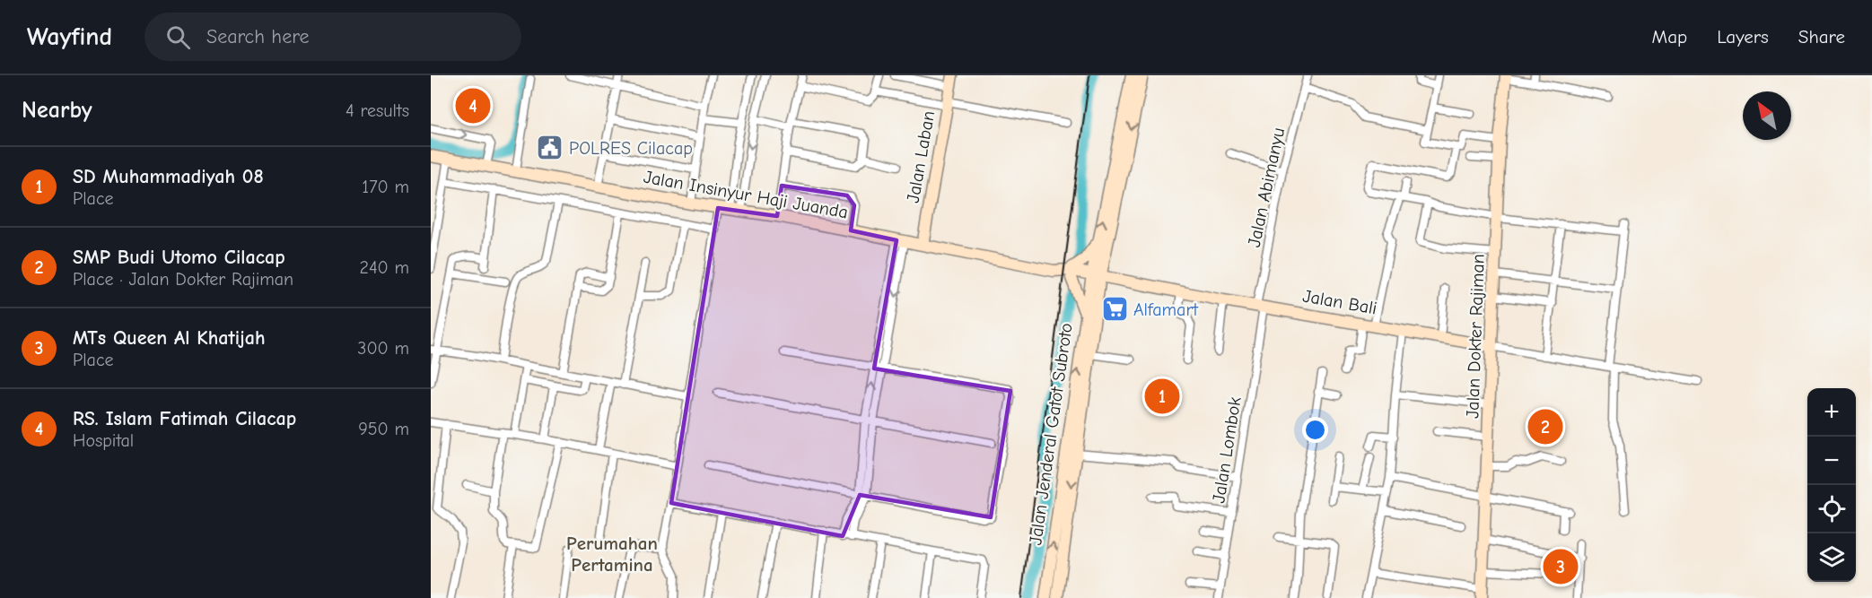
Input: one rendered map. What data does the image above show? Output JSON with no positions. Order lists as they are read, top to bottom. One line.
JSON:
{"streets":{"street":["Jalan Laban","Jalan Abimanyu","Jalan Insinyur Haji Juanda","Jalan Bali","Jalan Dokter Rajiman","Jalan Jenderal Gatot Subroto","Jalan Lombok"]},"crossings":[["Jalan Laban","Jalan Insinyur Haji Juanda"],["Jalan Abimanyu","Jalan Bali"],["Jalan Abimanyu","Jalan Lombok"],["Jalan Insinyur Haji Juanda","Jalan Bali"],["Jalan Insinyur Haji Juanda","Jalan Jenderal Gatot Subroto"],["Jalan Bali","Jalan Dokter Rajiman"],["Jalan Bali","Jalan Jenderal Gatot Subroto"],["Jalan Bali","Jalan Lombok"]],"districts":["Perumahan Pertamina"],"places":{"public building":["POLRES Cilacap"],"supermarket":["Alfamart"]},"north":"top left","page":{"header":"Wayfind","search":"Search here","nav":["Map","Layers","Share"],"heading":["Nearby","4 results"],"pins":["4","1","2","3"],"list":[{"mark":"1","name":"SD Muhammadiyah 08","note":"Place","value":"170 m"},{"mark":"2","name":"SMP Budi Utomo Cilacap","note":"Place · Jalan Dokter Rajiman","value":"240 m"},{"mark":"3","name":"MTs Queen Al Khatijah","note":"Place","value":"300 m"},{"mark":"4","name":"RS. Islam Fatimah Cilacap","note":"Hospital","value":"950 m"}],"map_buttons":["+","−"]}}
